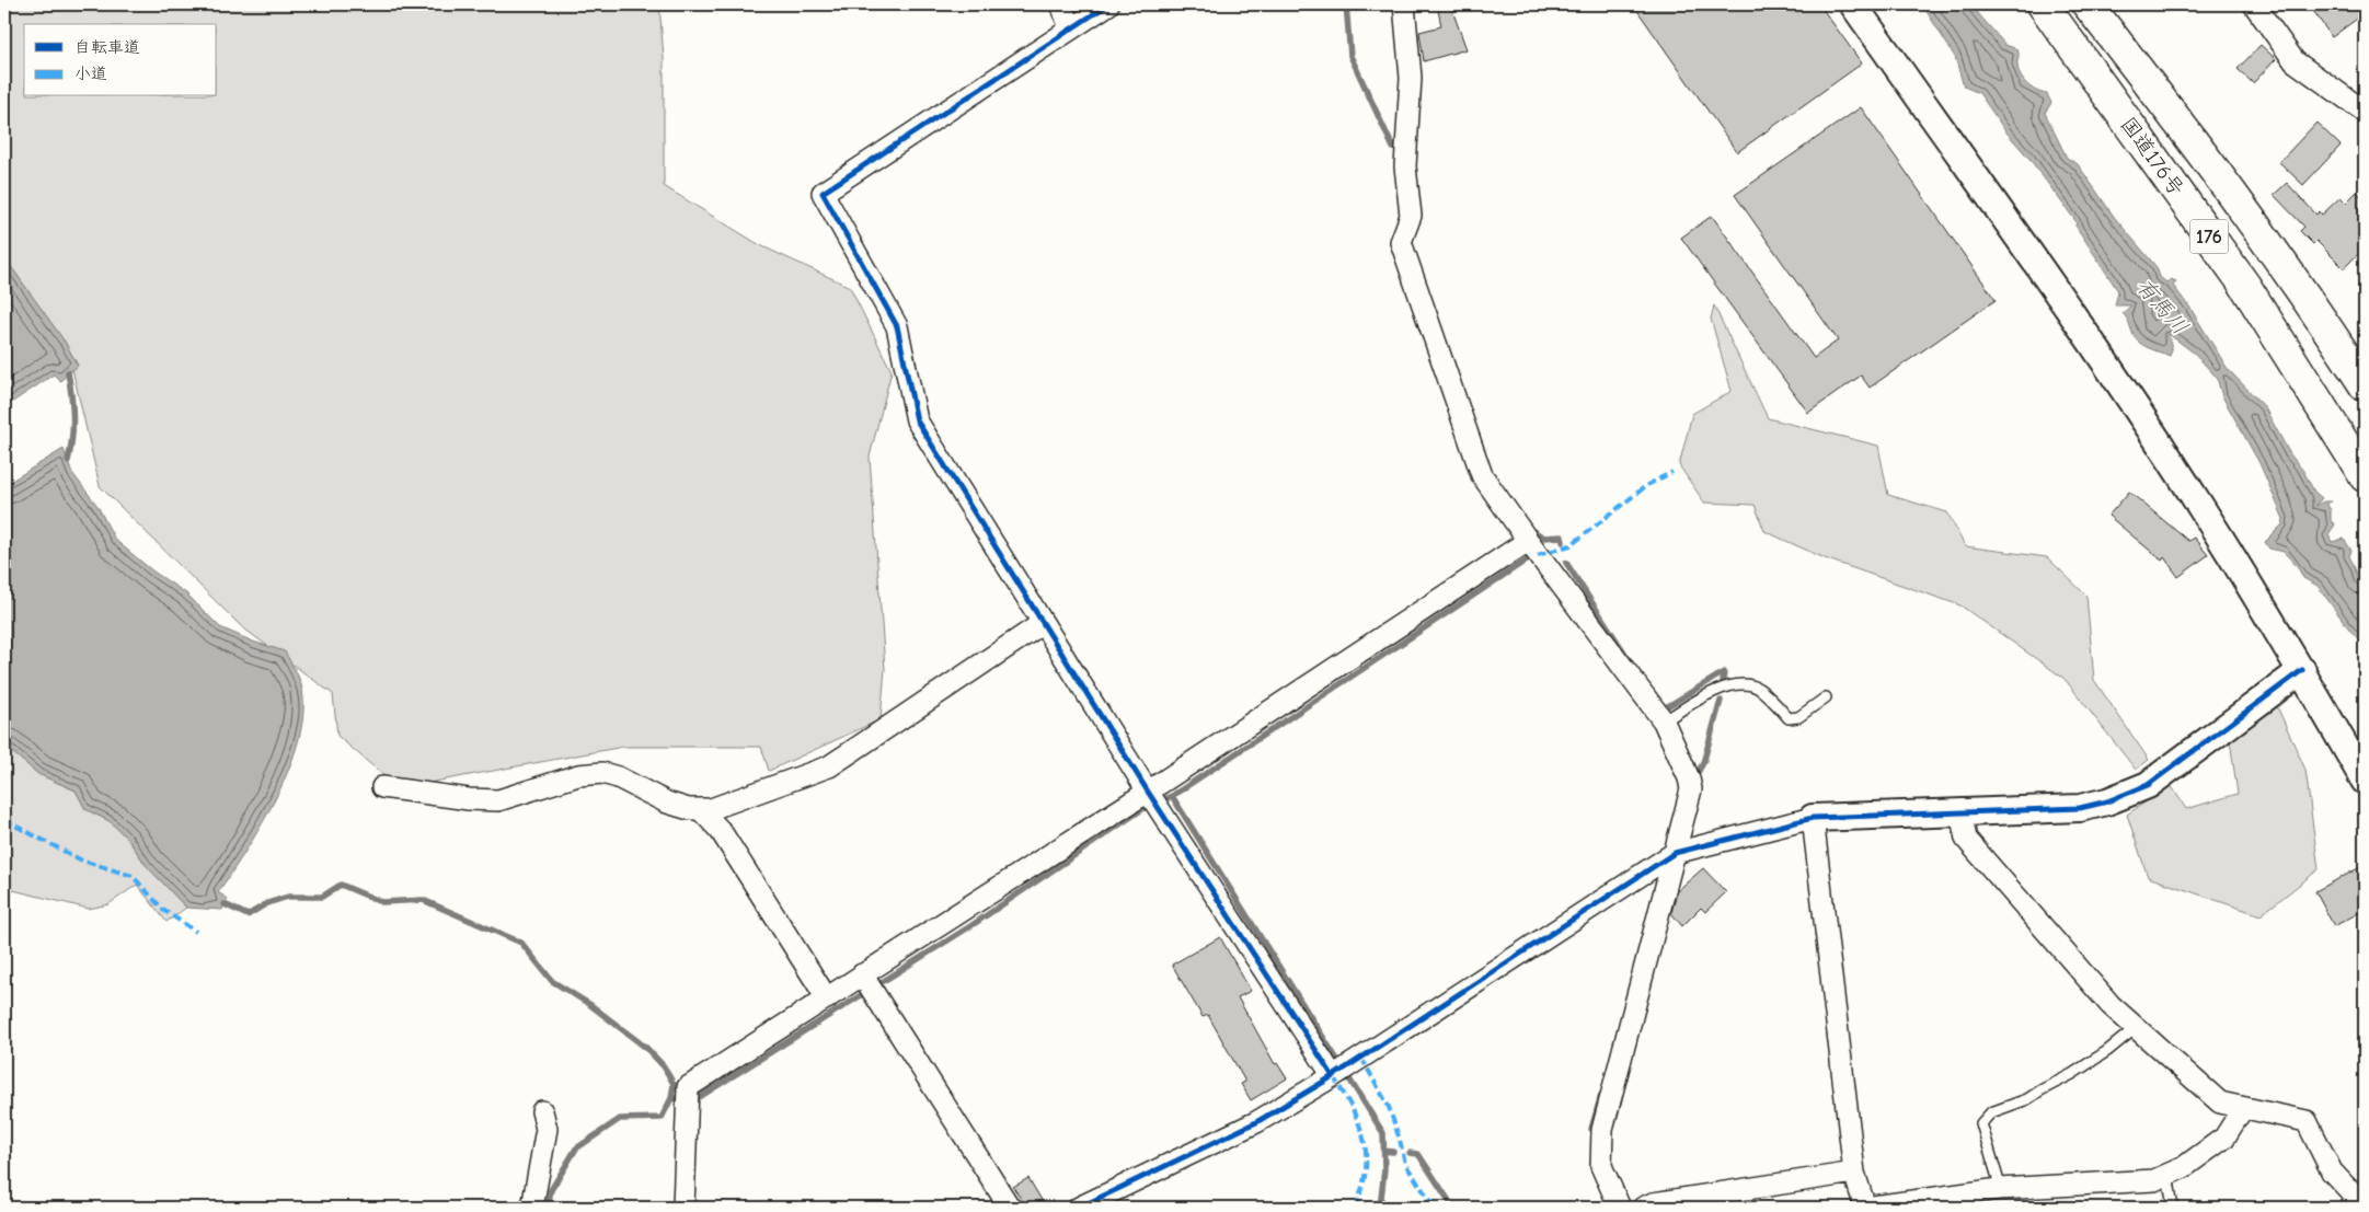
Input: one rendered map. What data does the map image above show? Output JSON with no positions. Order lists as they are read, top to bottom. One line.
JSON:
{"streets":{"highway":["国道176号","176"]},"water":["有馬川"],"legend":["自転車道","小道"]}
